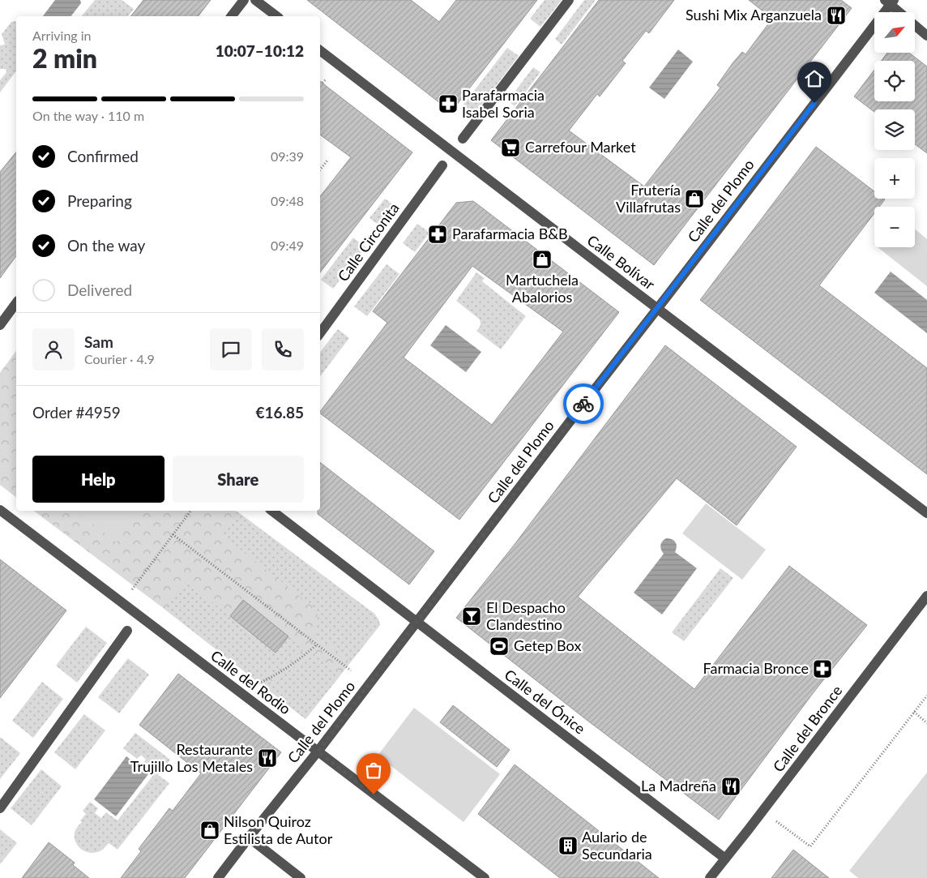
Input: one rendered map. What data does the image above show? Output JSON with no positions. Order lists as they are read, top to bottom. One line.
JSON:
{"streets":{"street":["Calle del Plomo","Calle Circonita","Calle Bolívar","Calle del Rodio","Calle del Ónice","Calle del Bronce"]},"crossings":[["Calle del Plomo","Calle Bolívar"],["Calle del Plomo","Calle del Rodio"],["Calle del Plomo","Calle del Ónice"],["Calle del Ónice","Calle del Bronce"]],"places":{"restaurant":["Sushi Mix Arganzuela","Restaurante Trujillo Los Metales","La Madreña"],"pharmacy":["Parafarmacia Isabel Soria","Parafarmacia B&B","Farmacia Bronce"],"supermarket":["Carrefour Market"],"shop":["Frutería Villafrutas","Martuchela Abalorios","Nilson Quiroz Estilista de Autor"],"bar":["El Despacho Clandestino"],"sports":["Getep Box"],"building":["Aulario de Secundaria"]},"north":"top right","page":{"map_buttons":["+","−"],"heading":["2 min","Arriving in","10:07–10:12"],"panel":["Sam","Courier · 4.9","Order #4959","€16.85"],"bar":"On the way · 110 m","list":[["Confirmed","09:39"],["Preparing","09:48"],["On the way","09:49"],"Delivered"],"buttons":["Help","Share"]}}
